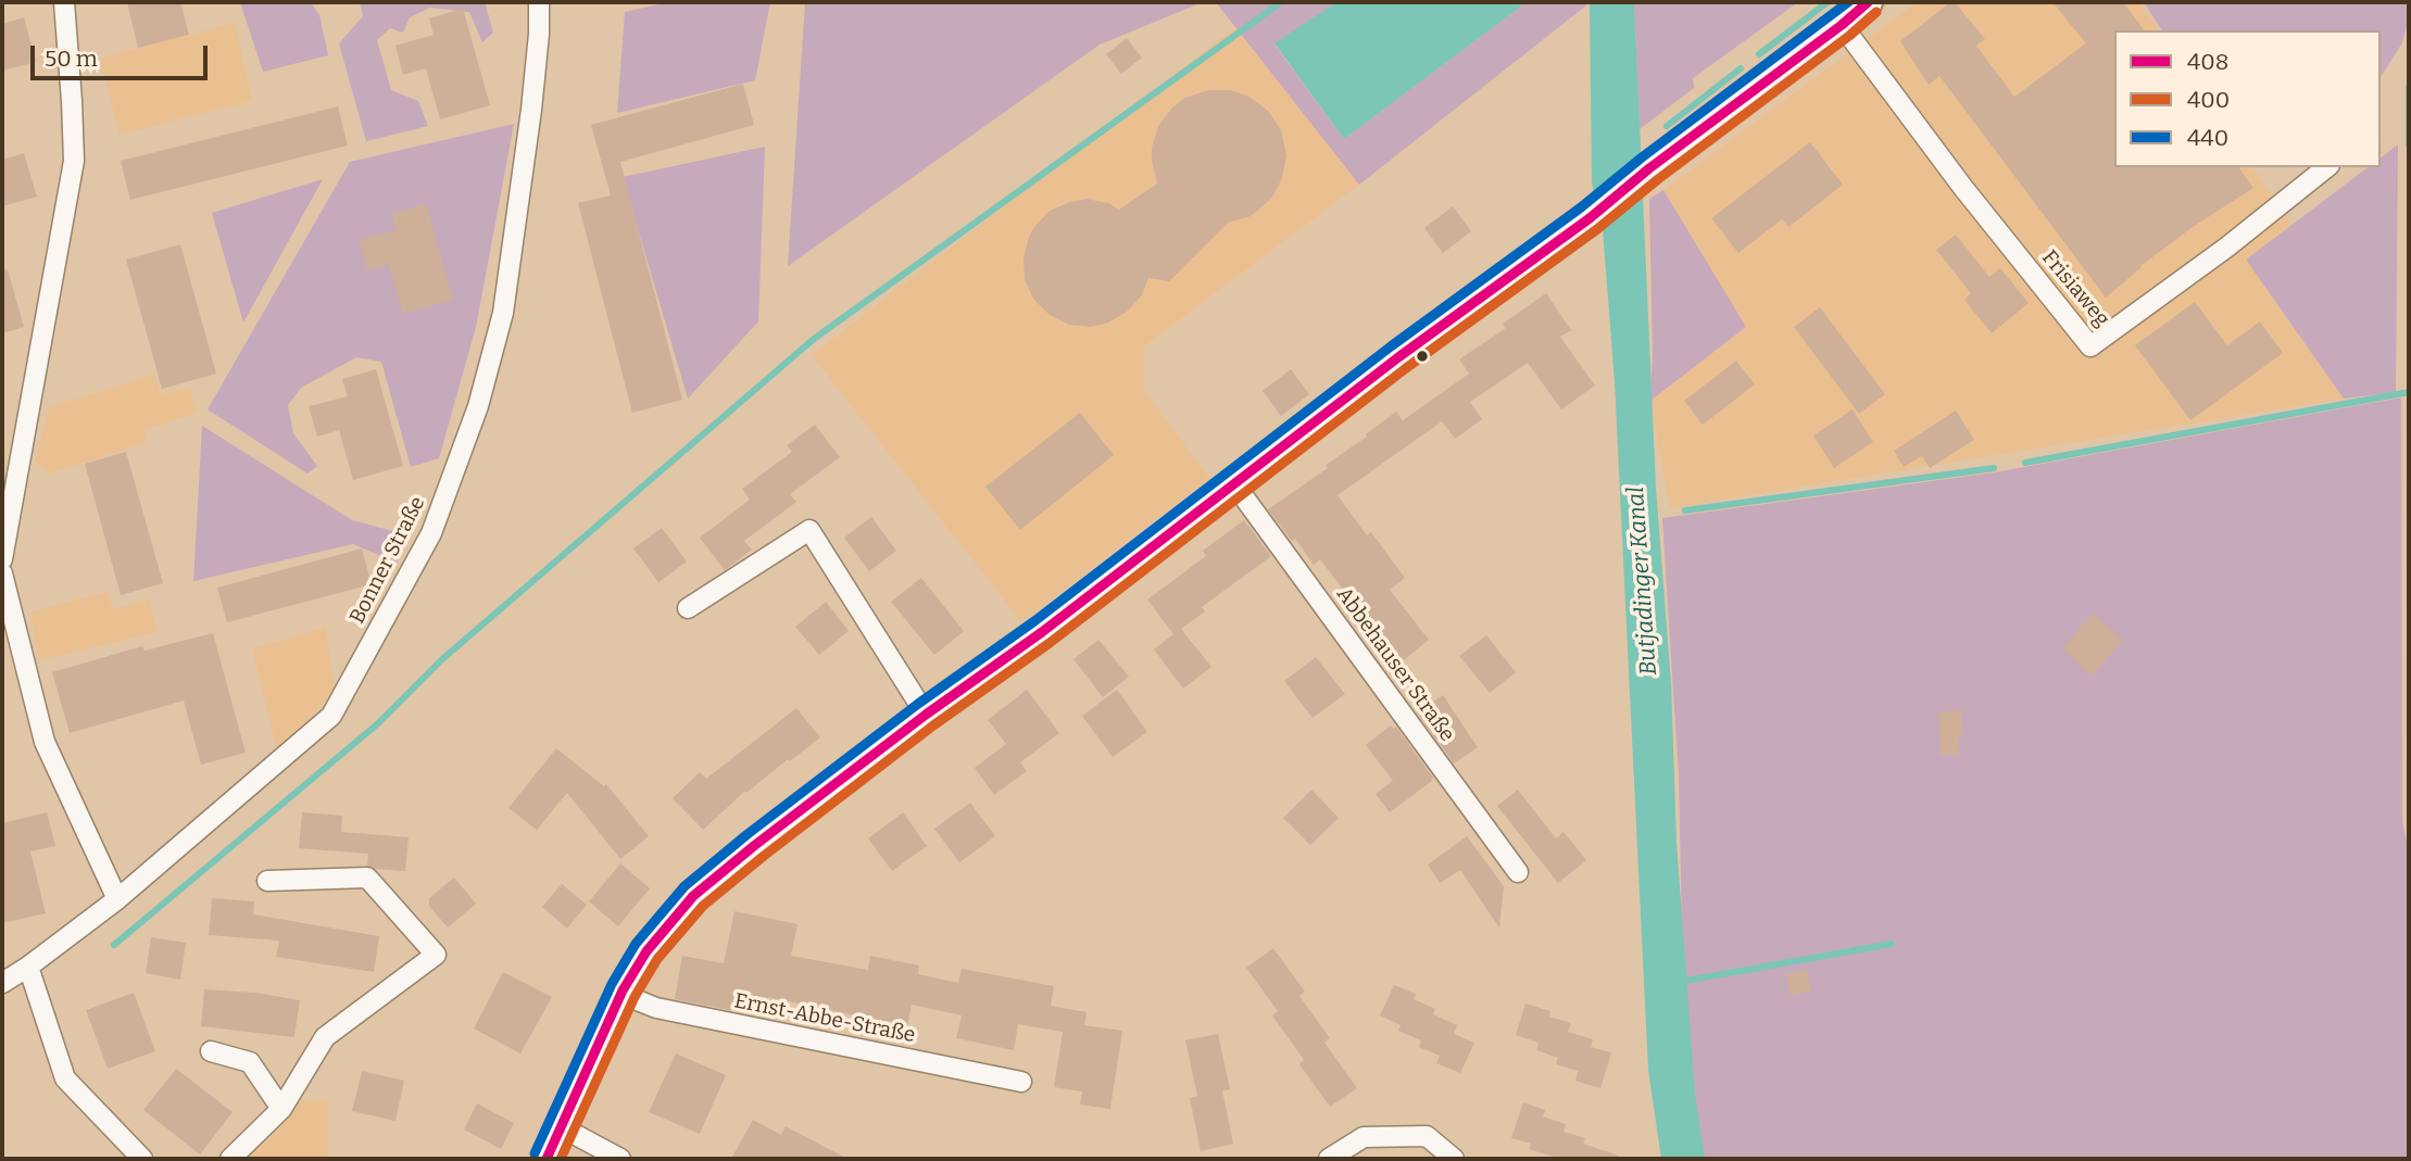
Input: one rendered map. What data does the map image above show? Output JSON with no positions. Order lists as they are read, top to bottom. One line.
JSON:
{"streets":{"street":["Frisiaweg","Bonner Straße","Abbehauser Straße","Ernst-Abbe-Straße"]},"water":["Butjadinger Kanal"],"lines":["transit line 408","transit line 440","transit line 400"],"legend":["408","400","440"],"scale_bar":"50 m"}
